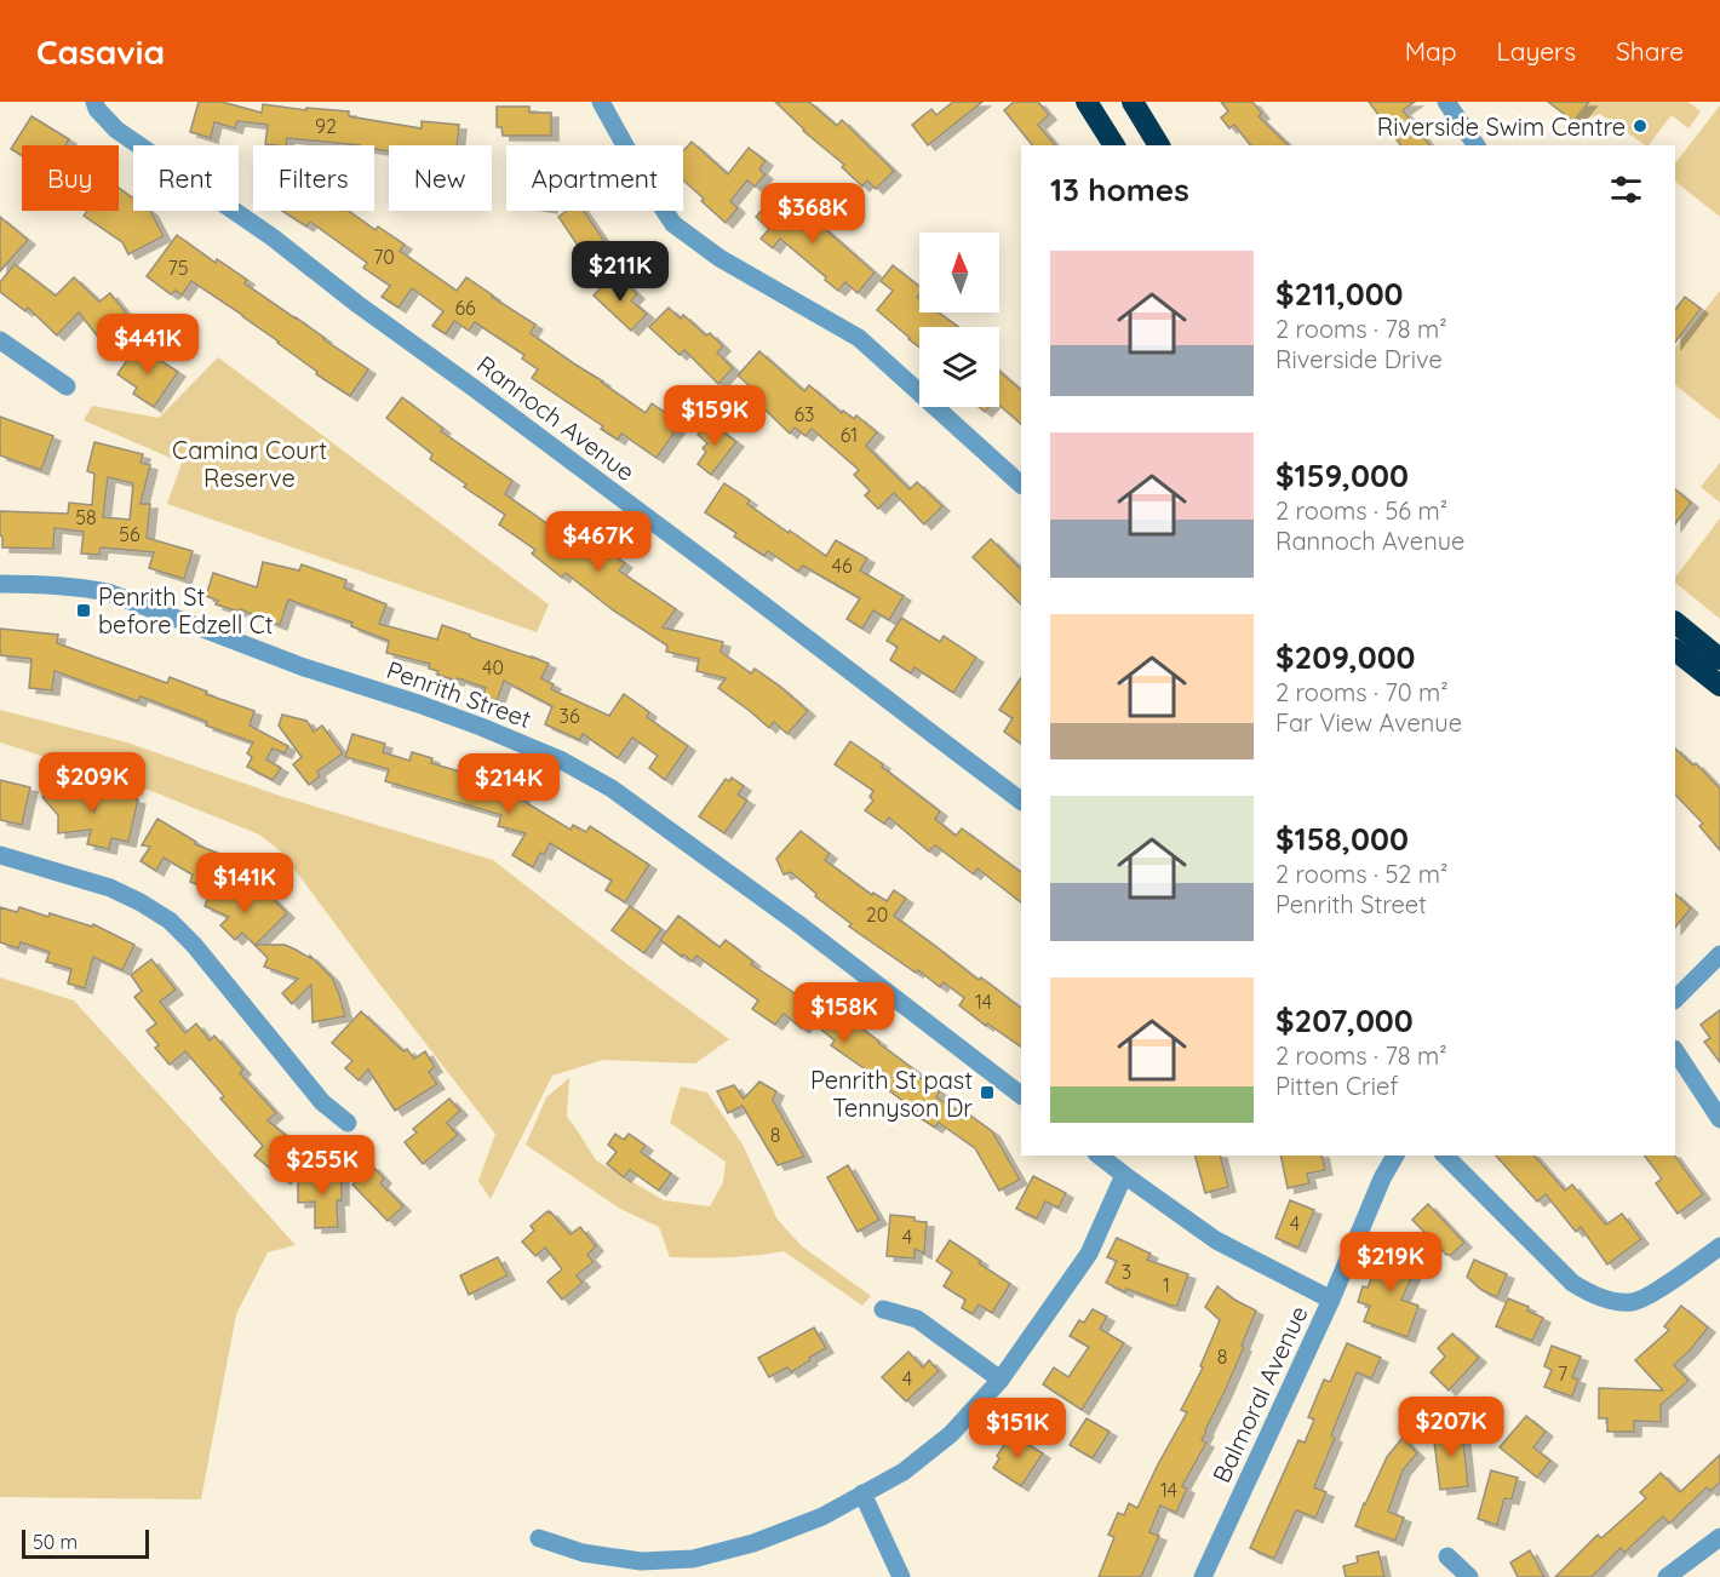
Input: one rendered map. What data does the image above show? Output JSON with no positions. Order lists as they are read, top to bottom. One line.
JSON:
{"streets":{"street":["Rannoch Avenue","Penrith Street","Balmoral Avenue"]},"parks":["Camina Court Reserve"],"places":{"other":["Riverside Swim Centre"],"transit":["Penrith St before Edzell Ct","Penrith St past Tennyson Dr"]},"house_numbers":["92","70","75","66","63","61","58","56","46","40","36","20","14","8","4","4","3","1","8","7","4","14"],"scale_bar":"50 m","north":"top","page":{"header":"Casavia","nav":["Map","Layers","Share"],"chip":["Buy","Rent","Filters","New","Apartment"],"heading":"13 homes","price":["$368K","$211K","$441K","$159K","$467K","$209K","$214K","$141K","$158K","$255K","$219K","$207K","$151K"],"list":[{"name":"$211,000","note":"2 rooms · 78 m² · Riverside Drive"},{"name":"$159,000","note":"2 rooms · 56 m² · Rannoch Avenue"},{"name":"$209,000","note":"2 rooms · 70 m² · Far View Avenue"},{"name":"$158,000","note":"2 rooms · 52 m² · Penrith Street"},{"name":"$207,000","note":"2 rooms · 78 m² · Pitten Crief"}],"scale":"50 m"}}
